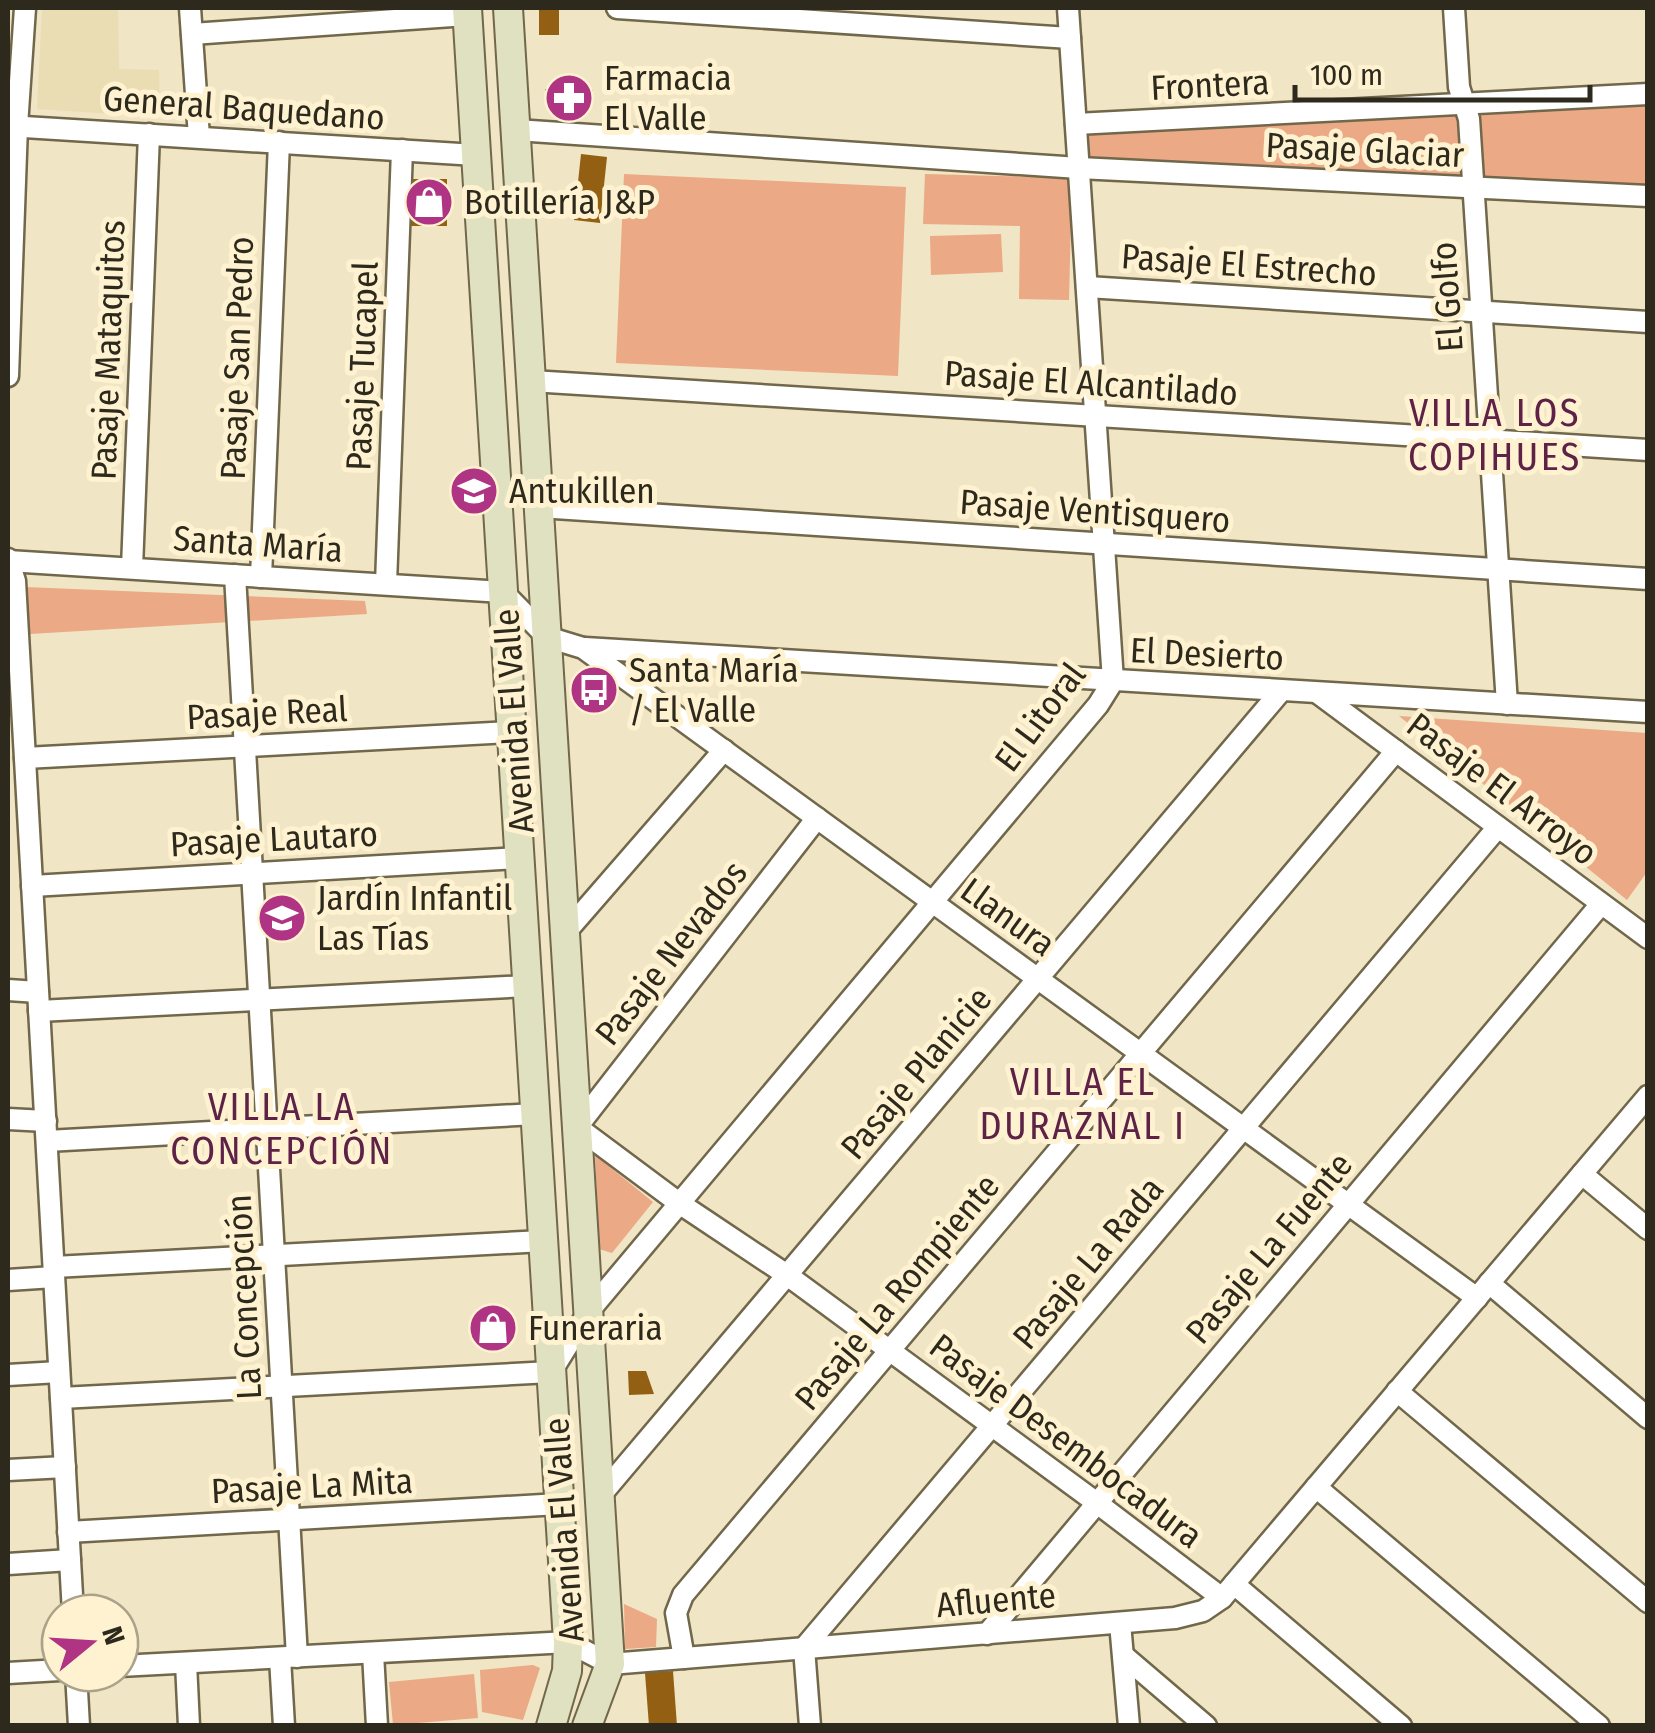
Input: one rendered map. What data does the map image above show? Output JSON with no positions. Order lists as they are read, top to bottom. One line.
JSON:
{"streets":{"street":["Frontera","General Baquedano","Pasaje Glaciar","Pasaje El Estrecho","El Golfo","Pasaje Mataquitos","Pasaje San Pedro","Pasaje Tucapel","Pasaje El Alcantilado","Pasaje Ventisquero","Santa María","El Desierto","Pasaje Real","El Litoral","Avenida El Valle","Pasaje El Arroyo","Pasaje Lautaro","Llanura","Pasaje Nevados","Pasaje Planicie","Pasaje La Fuente","Pasaje La Rada","Pasaje La Rompiente","La Concepción","Pasaje Desembocadura","Pasaje La Mita","Afluente"]},"crossings":[["Frontera","El Golfo"],["Frontera","El Litoral"],["General Baquedano","Pasaje Mataquitos"],["General Baquedano","Pasaje San Pedro"],["General Baquedano","Pasaje Tucapel"],["General Baquedano","Avenida El Valle"],["Pasaje Glaciar","El Golfo"],["Pasaje Glaciar","El Litoral"],["Pasaje El Estrecho","El Golfo"],["Pasaje El Estrecho","El Litoral"],["El Golfo","Pasaje El Alcantilado"],["El Golfo","Pasaje Ventisquero"],["El Golfo","El Desierto"],["Pasaje Mataquitos","Santa María"],["Pasaje San Pedro","Santa María"],["Pasaje Tucapel","Santa María"],["Pasaje El Alcantilado","El Litoral"],["Pasaje El Alcantilado","Avenida El Valle"],["Pasaje Ventisquero","El Litoral"],["Pasaje Ventisquero","Avenida El Valle"],["Santa María","Avenida El Valle"],["Santa María","Llanura"],["Santa María","La Concepción"],["El Desierto","El Litoral"],["El Desierto","Pasaje El Arroyo"],["El Desierto","Llanura"],["El Desierto","Pasaje Planicie"],["Pasaje Real","Avenida El Valle"],["Pasaje Real","La Concepción"],["El Litoral","Avenida El Valle"],["El Litoral","Llanura"],["El Litoral","Pasaje Desembocadura"],["Avenida El Valle","Pasaje Lautaro"],["Avenida El Valle","Llanura"],["Avenida El Valle","Pasaje Nevados"],["Avenida El Valle","Pasaje Planicie"],["Avenida El Valle","Pasaje Desembocadura"],["Avenida El Valle","Pasaje La Mita"],["Avenida El Valle","Afluente"],["Pasaje El Arroyo","Pasaje La Fuente"],["Pasaje El Arroyo","Pasaje La Rada"],["Pasaje El Arroyo","Pasaje La Rompiente"],["Pasaje Lautaro","La Concepción"],["Llanura","Pasaje Nevados"],["Llanura","Pasaje Planicie"],["Llanura","Pasaje La Fuente"],["Llanura","Pasaje La Rada"],["Llanura","Pasaje La Rompiente"],["Llanura","Afluente"],["Pasaje Nevados","Pasaje Desembocadura"],["Pasaje Planicie","Pasaje Desembocadura"],["Pasaje La Fuente","Pasaje Desembocadura"],["Pasaje La Fuente","Afluente"],["Pasaje La Rada","Pasaje Desembocadura"],["Pasaje La Rada","Afluente"],["Pasaje La Rompiente","Pasaje Desembocadura"],["Pasaje La Rompiente","Afluente"],["La Concepción","Pasaje La Mita"],["Pasaje Desembocadura","Afluente"]],"districts":["VILLA LOS COPIHUES","VILLA EL DURAZNAL I","VILLA LA CONCEPCIÓN"],"places":{"pharmacy":["Farmacia El Valle"],"shop":["Botillería J&P","Funeraria"],"school or university":["Antukillen","Jardín Infantil Las Tías"],"bus stop":["Santa María / El Valle"]},"scale_bar":"100 m","north":"right"}
